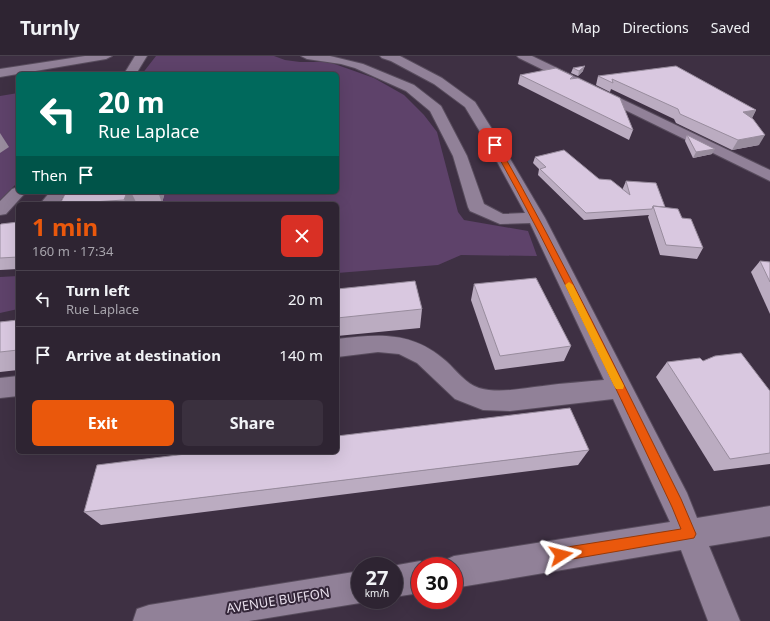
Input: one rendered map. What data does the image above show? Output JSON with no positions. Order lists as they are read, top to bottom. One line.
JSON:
{"streets":{"street":["AVENUE BUFFON"]},"page":{"header":"Turnly","nav":["Map","Directions","Saved"],"turn":["20 m","Rue Laplace"],"then":"Then","heading":["1 min","160 m · 17:34"],"list":[{"name":"Turn left","note":"Rue Laplace","value":"20 m"},{"name":"Arrive at destination","value":"140 m"}],"buttons":["Exit","Share"],"speed":"27 km/h","limit":"30"}}
